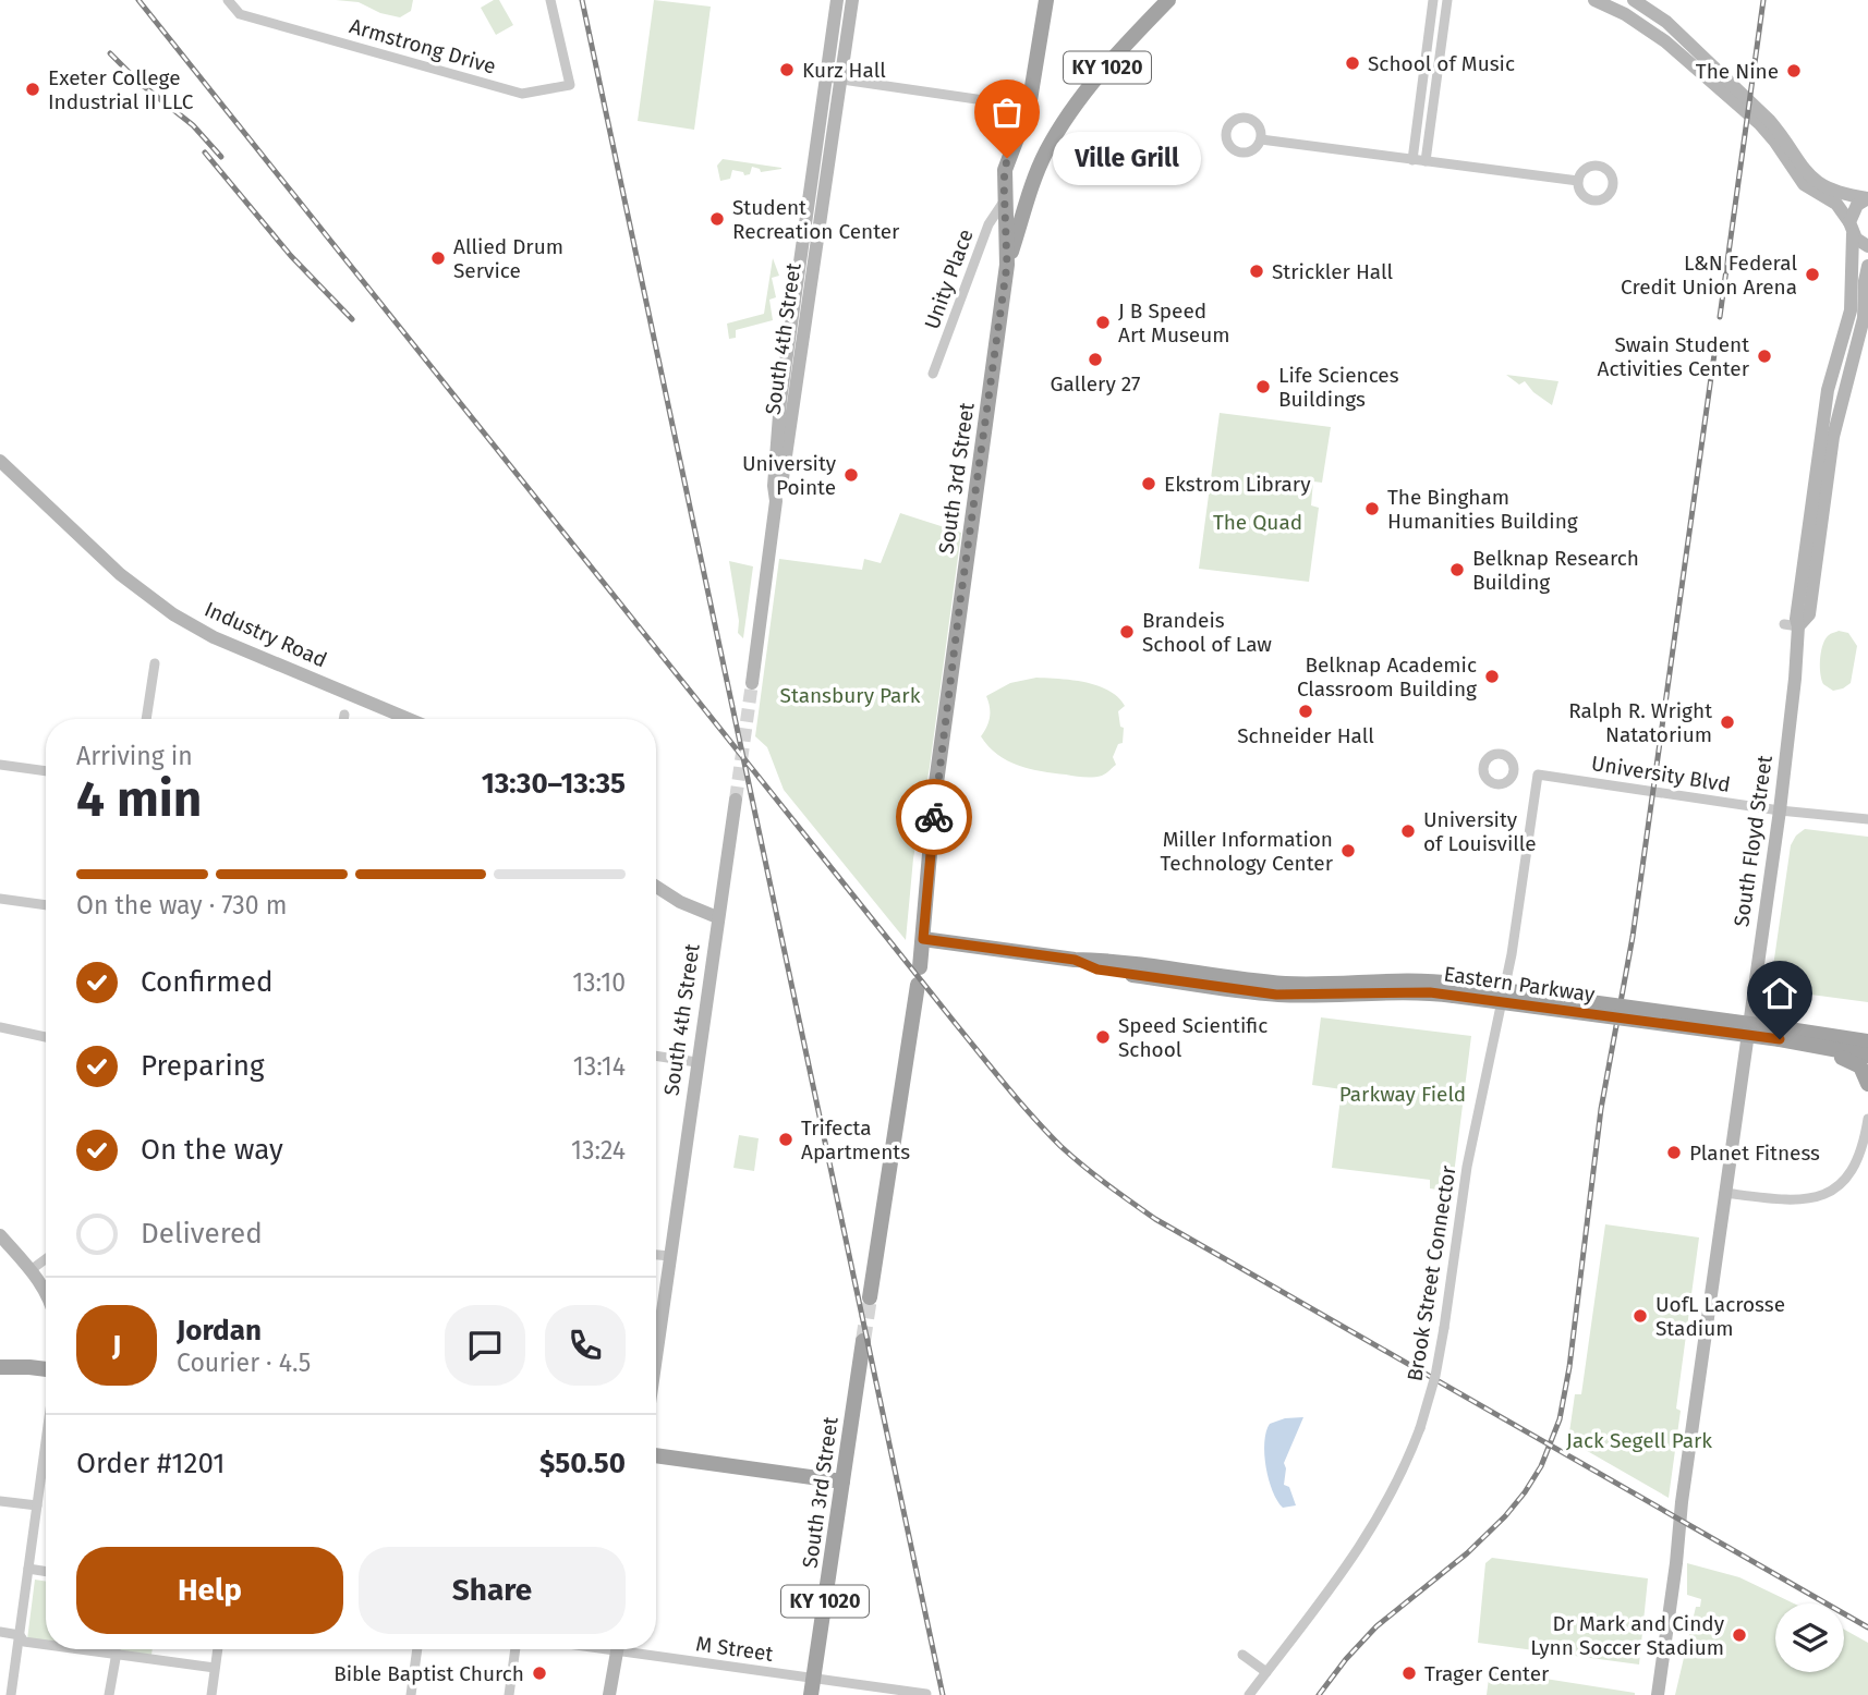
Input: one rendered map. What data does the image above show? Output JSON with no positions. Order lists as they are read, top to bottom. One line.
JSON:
{"streets":{"main road":["KY 1020","South 4th Street","South 3rd Street","Industry Road","South Floyd Street","Eastern Parkway"],"street":["Armstrong Drive","Unity Place","University Blvd","Brook Street Connector","M Street"]},"crossings":[["KY 1020","South 3rd Street"],["Unity Place","South 3rd Street"],["South 3rd Street","Eastern Parkway"],["South 3rd Street","M Street"],["University Blvd","South Floyd Street"],["University Blvd","Brook Street Connector"]],"parks":["The Quad","Stansbury Park","Parkway Field","Jack Segell Park"],"places":["School of Music","Kurz Hall","The Nine","Exeter College Industrial II LLC","Ville Grill","Student Recreation Center","Allied Drum Service","Strickler Hall","L&N Federal Credit Union Arena","J B Speed Art Museum","Swain Student Activities Center","Gallery 27","Life Sciences Buildings","University Pointe","Ekstrom Library","The Bingham Humanities Building","Belknap Research Building","Brandeis School of Law","Belknap Academic Classroom Building","Schneider Hall","Ralph R. Wright Natatorium","University of Louisville","Miller Information Technology Center","Speed Scientific School","Trifecta Apartments","Planet Fitness","UofL Lacrosse Stadium","Dr Mark and Cindy Lynn Soccer Stadium","Bible Baptist Church","Trager Center"],"page":{"bubble":"Ville Grill","heading":["4 min","Arriving in","13:30–13:35"],"panel":["Jordan","Courier · 4.5","Order #1201","$50.50"],"bar":"On the way · 730 m","list":[["Confirmed","13:10"],["Preparing","13:14"],["On the way","13:24"],"Delivered"],"round":"J","buttons":["Help","Share"]}}
